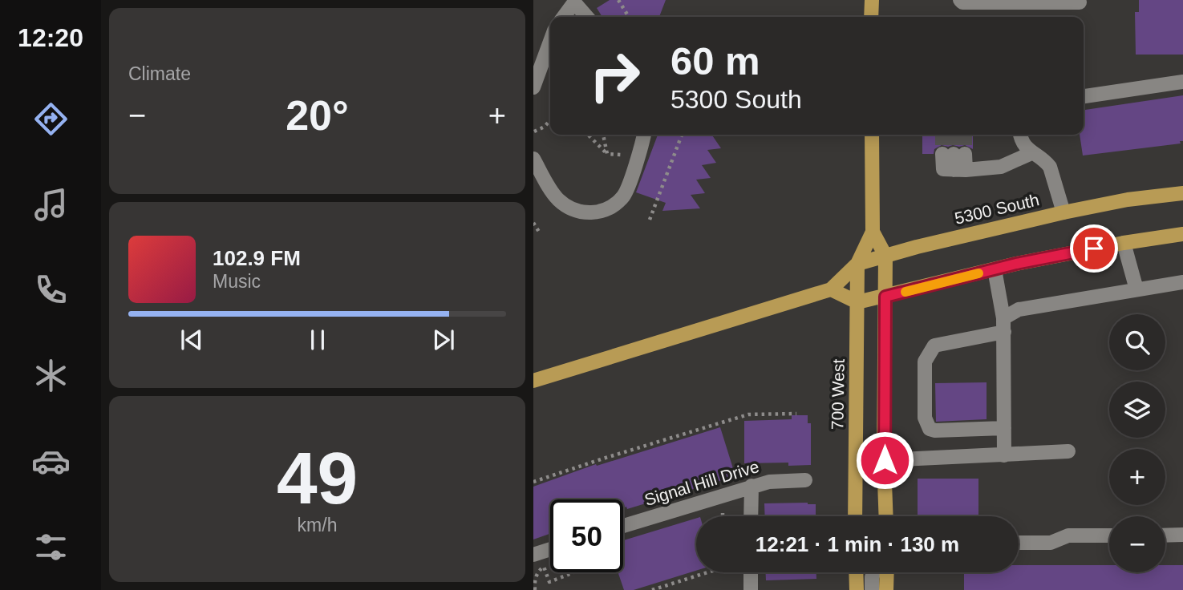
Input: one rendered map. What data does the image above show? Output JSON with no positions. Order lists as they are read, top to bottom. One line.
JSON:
{"streets":{"main road":["5300 South","700 West"],"street":["Signal Hill Drive"]},"crossings":[["5300 South","700 West"]],"page":{"tabs":"12:20","tile":["Climate",["49","km/h"]],"turn":["60 m","5300 South"],"heat":["−","20°","+"],"song":["102.9 FM","Music"],"map_buttons":["+","−"],"limit":"50","trip":"12:21 · 1 min · 130 m"}}
